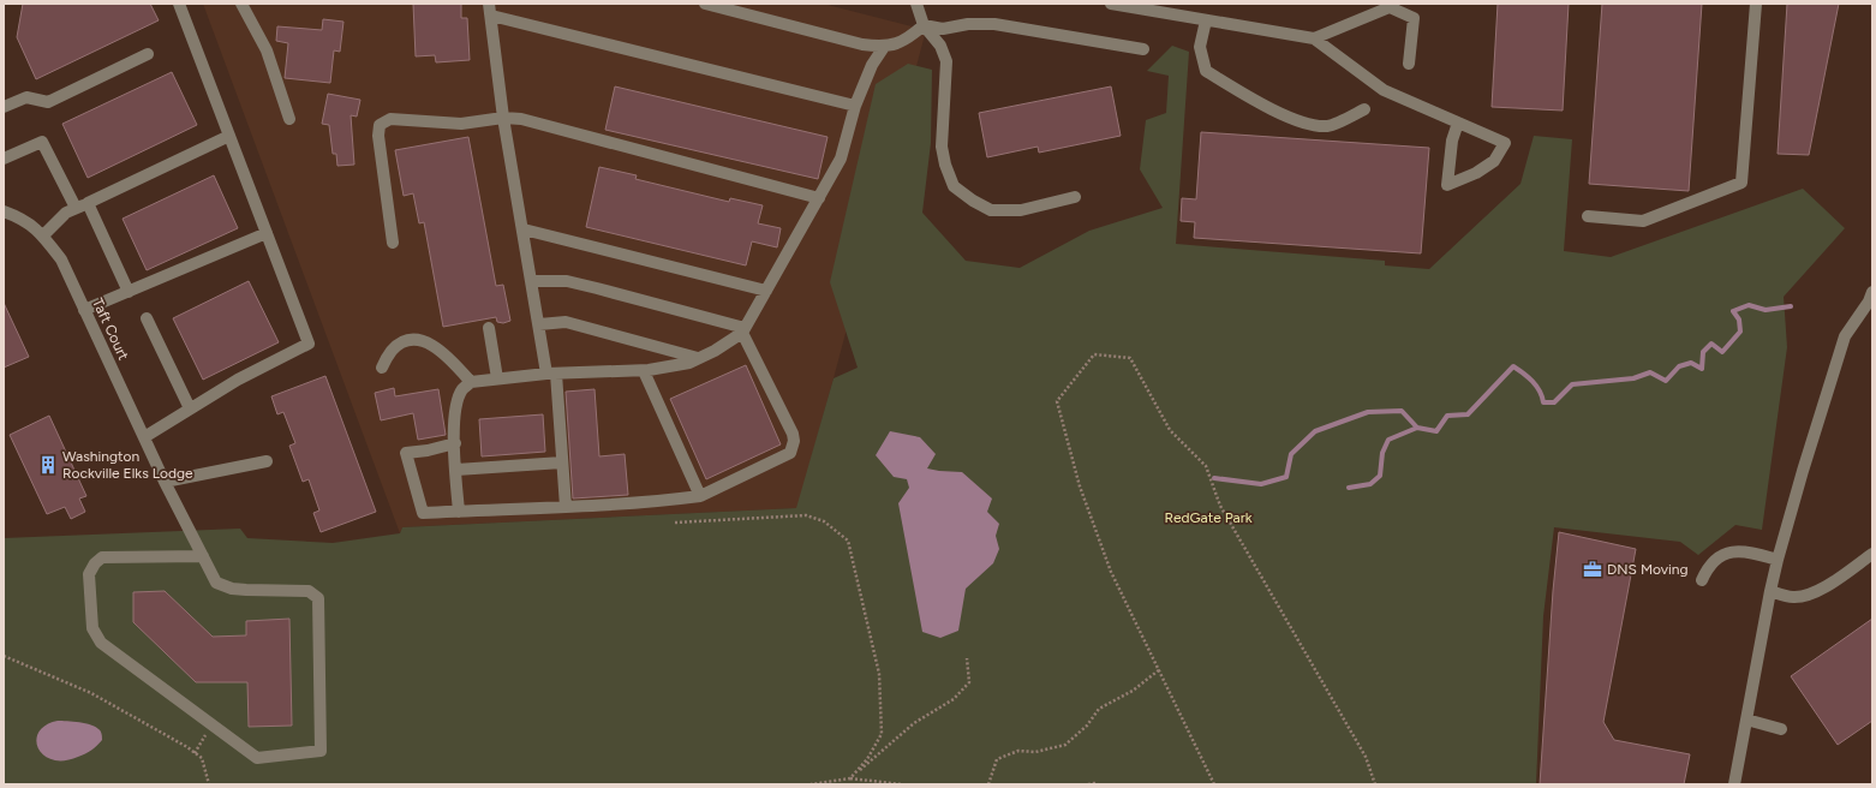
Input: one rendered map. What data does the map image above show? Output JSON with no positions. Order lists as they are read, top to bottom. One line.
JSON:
{"streets":{"street":["Taft Court"]},"parks":["RedGate Park"],"places":{"building":["Washington Rockville Elks Lodge"],"office":["DNS Moving"]}}
